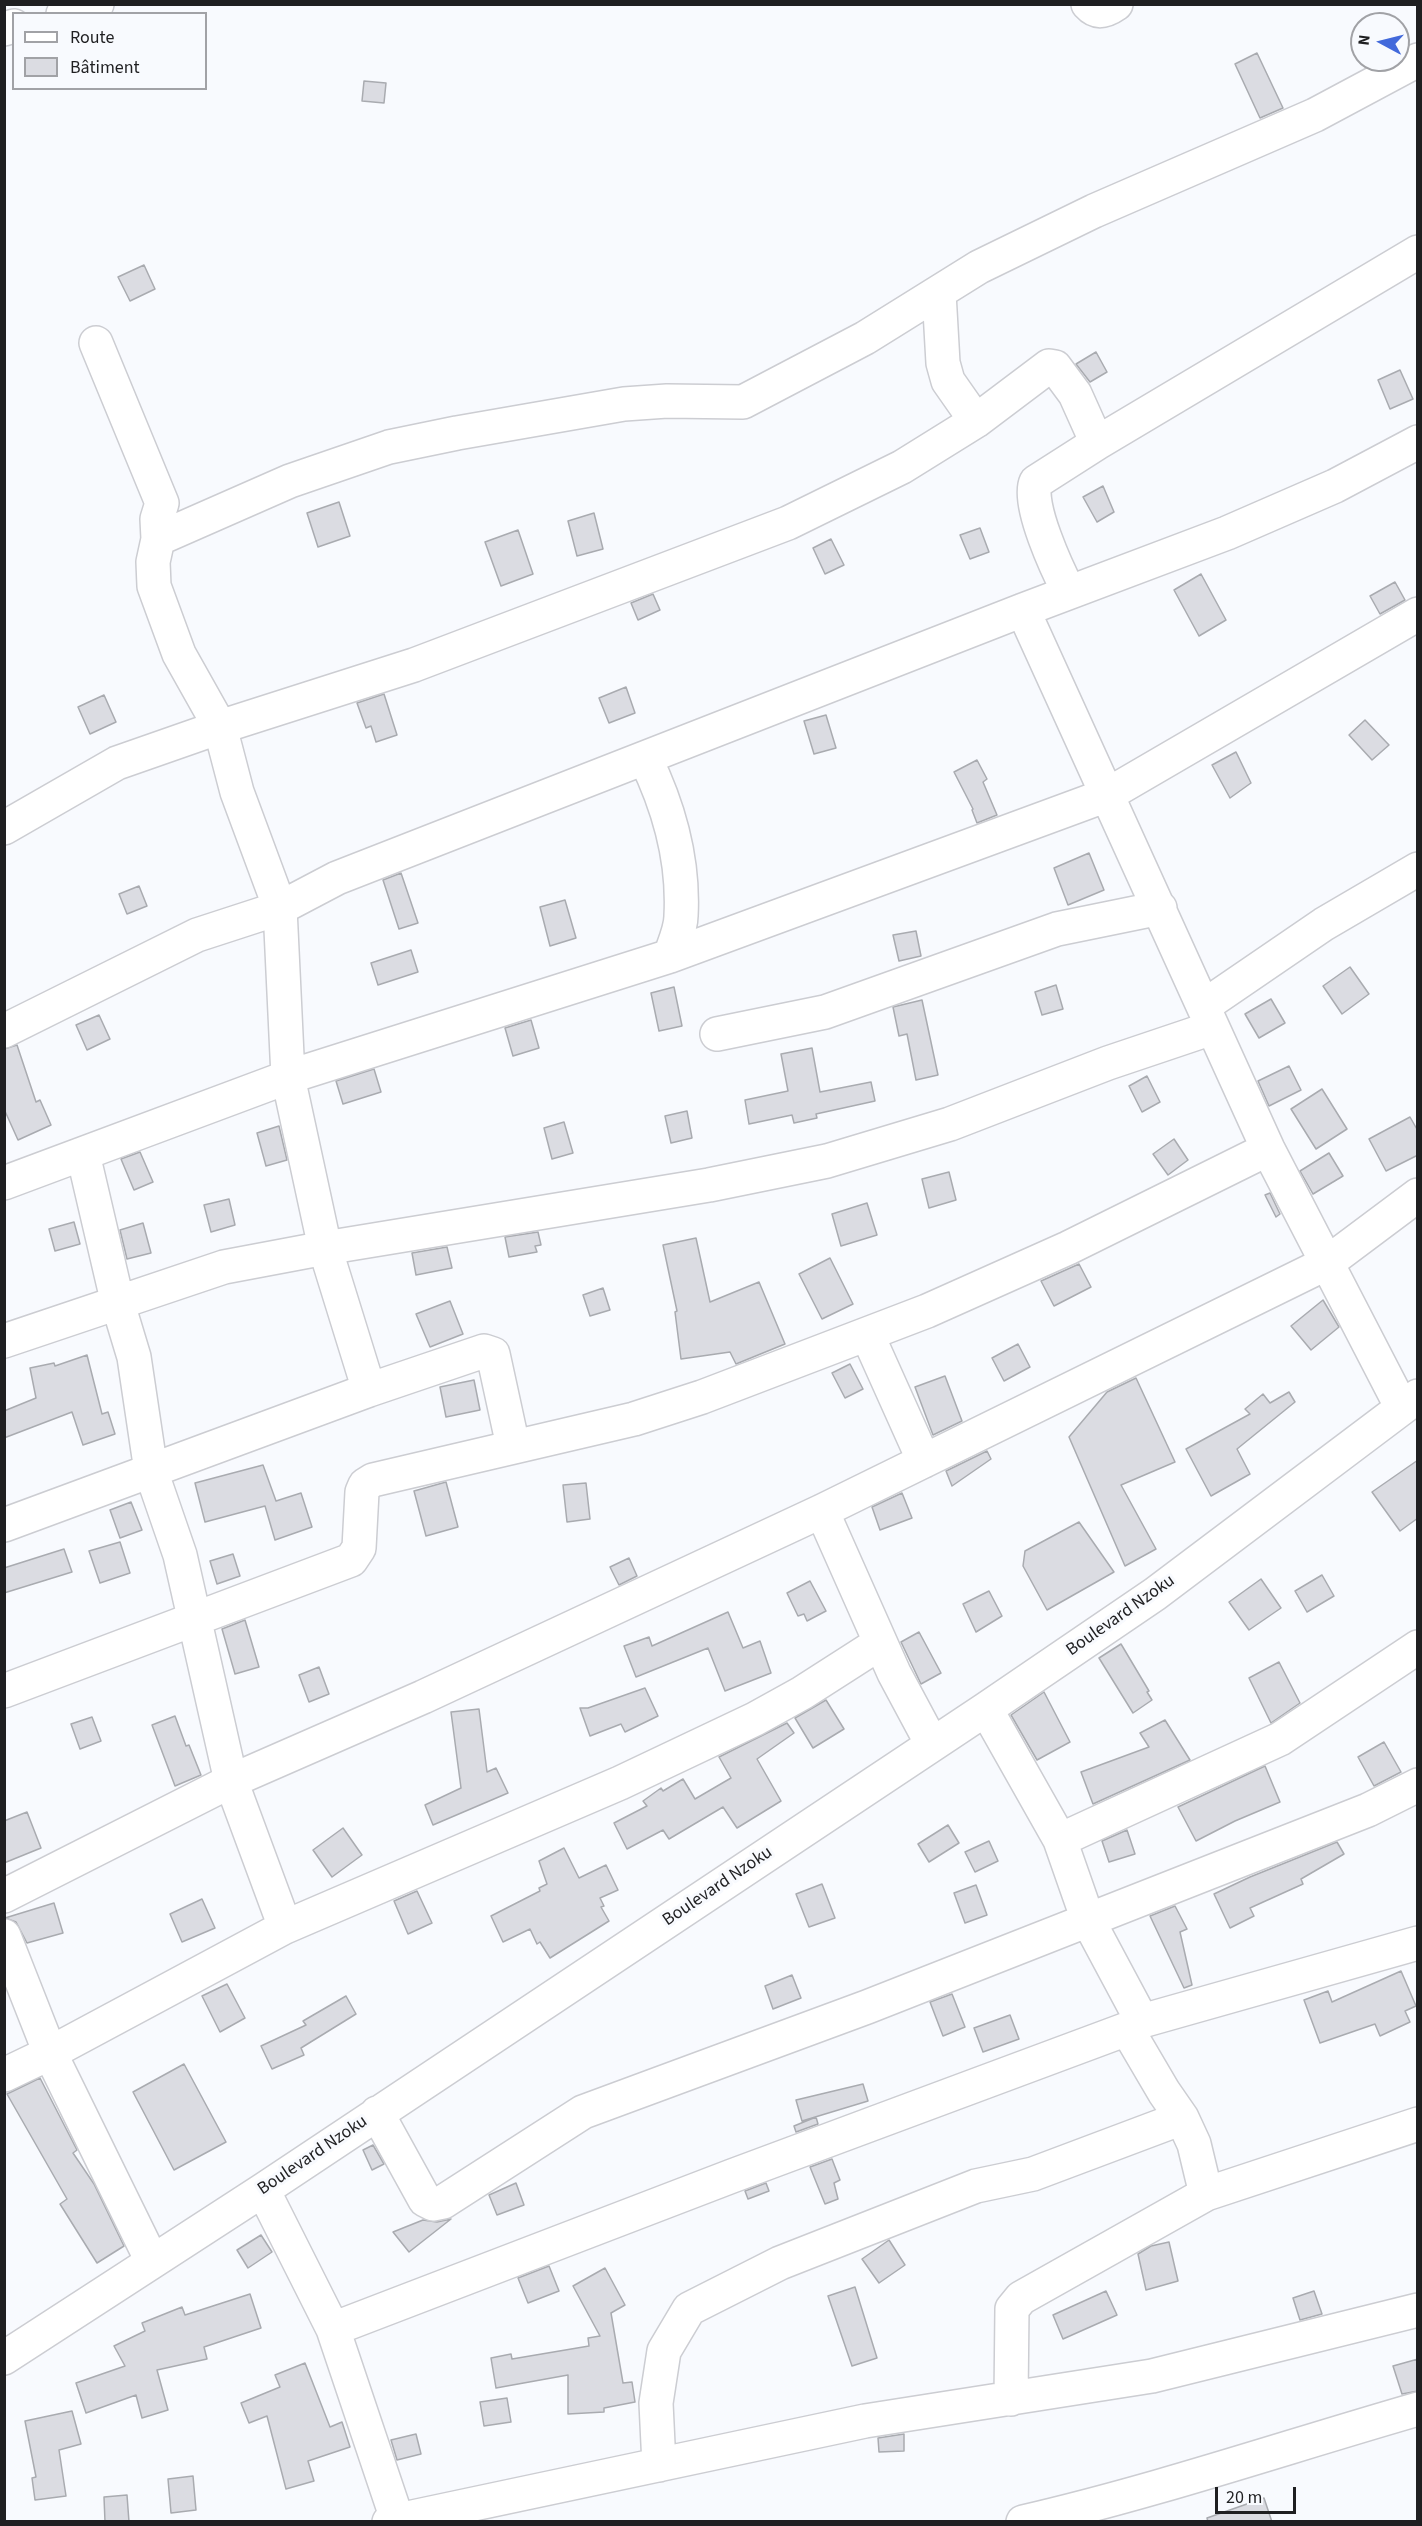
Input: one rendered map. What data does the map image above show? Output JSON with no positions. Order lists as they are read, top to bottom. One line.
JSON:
{"streets":{"street":["Boulevard Nzoku"]},"legend":["Route","Bâtiment"],"scale_bar":"20 m","north":"left"}
